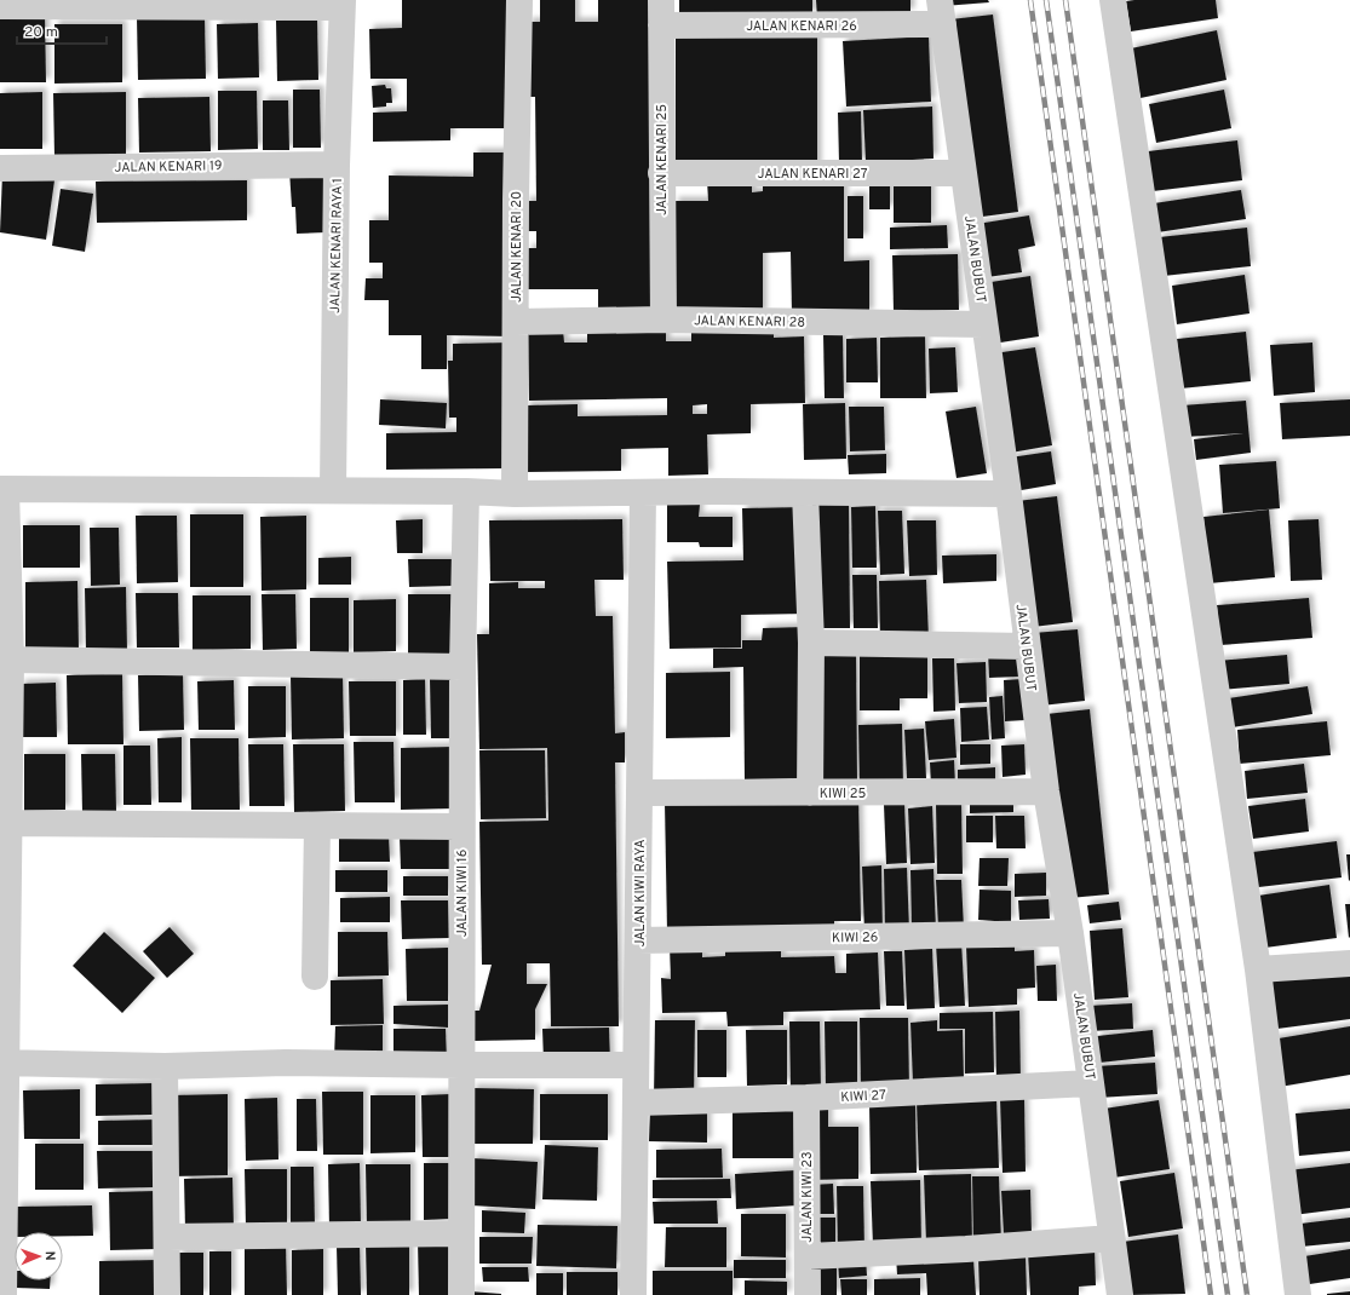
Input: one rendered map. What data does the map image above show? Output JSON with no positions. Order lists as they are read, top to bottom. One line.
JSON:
{"streets":{"street":["JALAN KENARI 26","JALAN KENARI 25","JALAN KENARI 19","JALAN KENARI 27","JALAN KENARI RAYA 1","JALAN KENARI 20","JALAN BUBUT","JALAN KENARI 28","KIWI 25","JALAN KIWI 16","JALAN KIWI RAYA","KIWI 26","KIWI 27","JALAN KIWI 23"]},"crossings":[["JALAN KENARI 26","JALAN KENARI 25"],["JALAN KENARI 26","JALAN BUBUT"],["JALAN KENARI 25","JALAN KENARI 27"],["JALAN KENARI 25","JALAN KENARI 28"],["JALAN KENARI 19","JALAN KENARI RAYA 1"],["JALAN KENARI 27","JALAN BUBUT"],["JALAN KENARI 20","JALAN KENARI 28"],["JALAN BUBUT","JALAN KENARI 28"],["JALAN BUBUT","KIWI 25"],["JALAN BUBUT","KIWI 26"],["JALAN BUBUT","KIWI 27"],["KIWI 25","JALAN KIWI RAYA"],["JALAN KIWI RAYA","KIWI 26"],["JALAN KIWI RAYA","KIWI 27"],["KIWI 27","JALAN KIWI 23"]],"scale_bar":"20 m","north":"right"}
